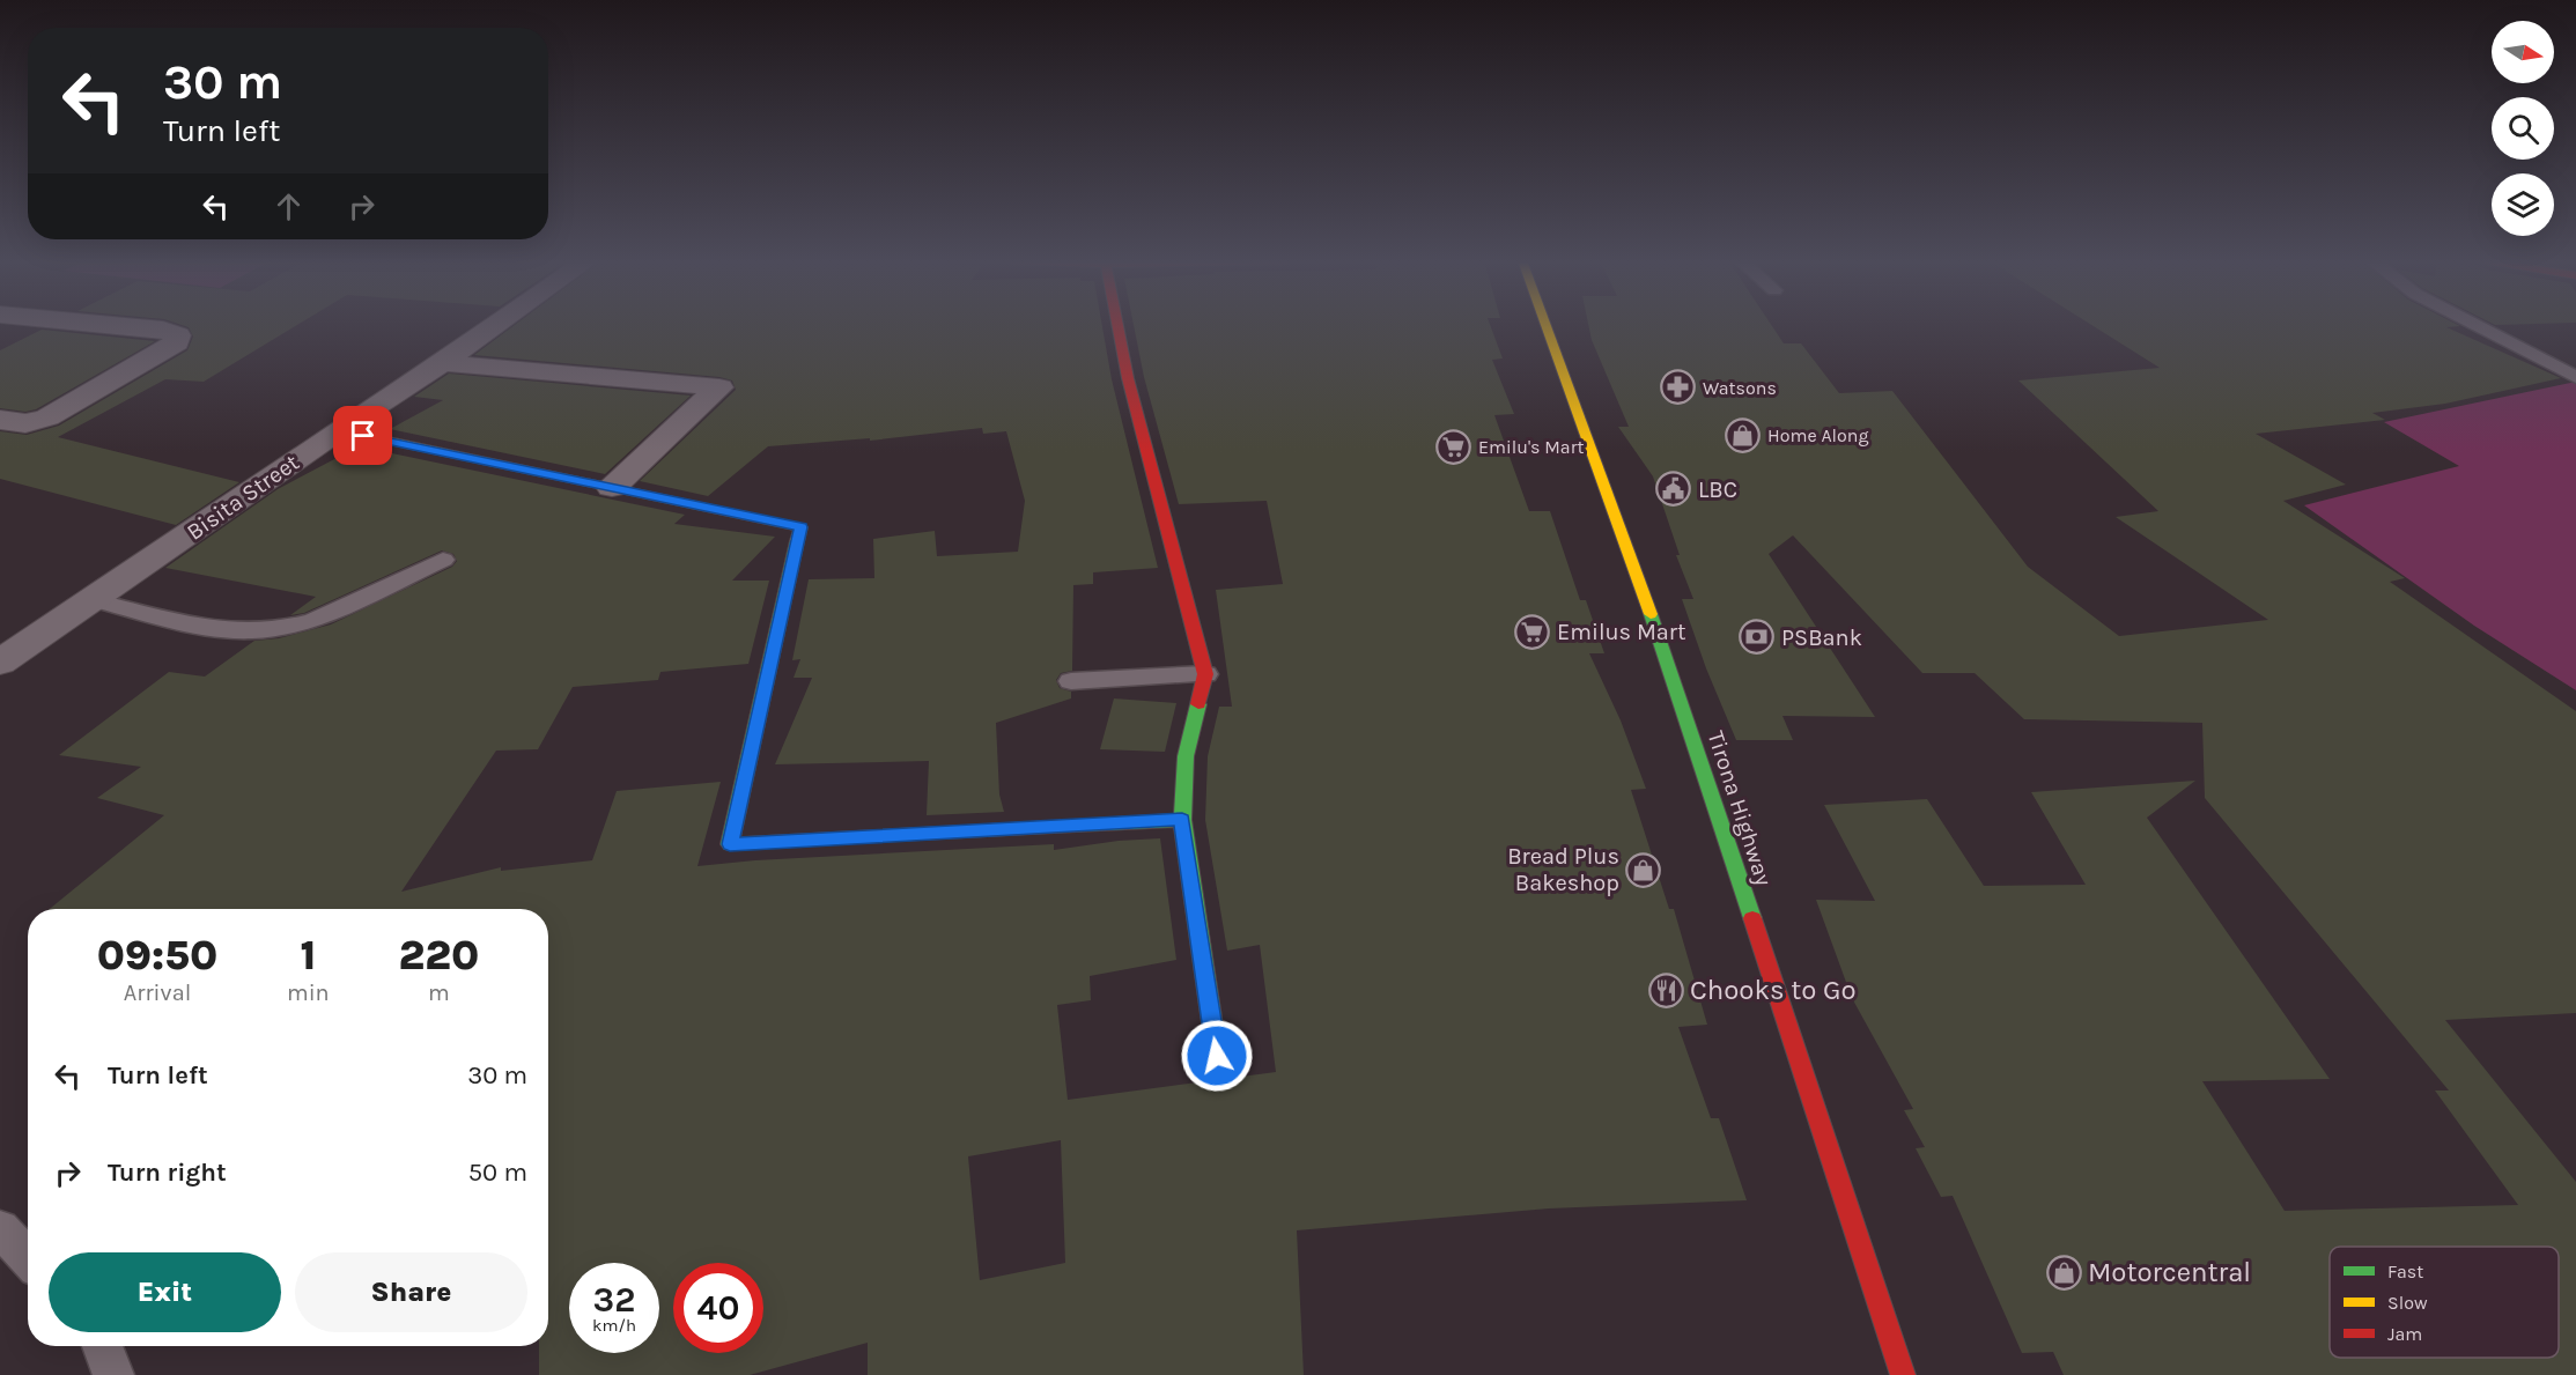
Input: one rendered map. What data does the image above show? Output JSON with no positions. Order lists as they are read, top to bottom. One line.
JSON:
{"streets":{"street":["Bisita Street","Tirona Highway"]},"places":{"pharmacy":["Watsons"],"shop":["Home Along","Bread Plus Bakeshop","Motorcentral"],"supermarket":["Emilu's Mart","Emilus Mart"],"public building":["LBC"],"bank":["PSBank"],"restaurant":["Chooks to Go"]},"legend":["Fast","Slow","Jam"],"north":"right","page":{"turn":["30 m","Turn left"],"eta":["09:50","Arrival","1","min","220","m"],"list":[{"name":"Turn left","value":"30 m"},{"name":"Turn right","value":"50 m"}],"buttons":["Exit","Share"],"speed":"32 km/h","limit":"40"}}
